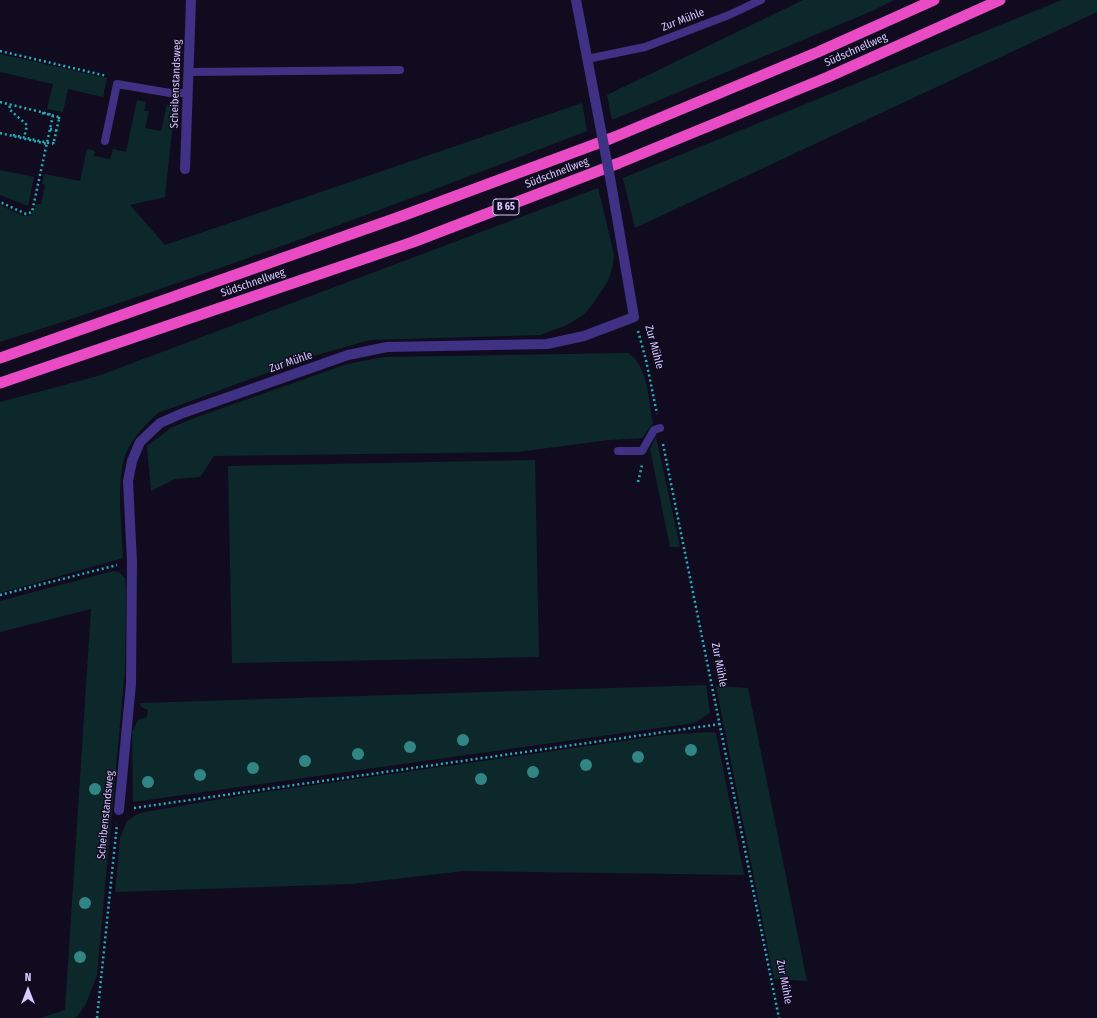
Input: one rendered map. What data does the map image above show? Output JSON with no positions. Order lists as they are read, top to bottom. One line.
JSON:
{"streets":{"highway":["Südschnellweg","B 65"],"street":["Zur Mühle","Scheibenstandsweg"]},"crossings":[["Zur Mühle","Scheibenstandsweg"]],"north":"top"}
